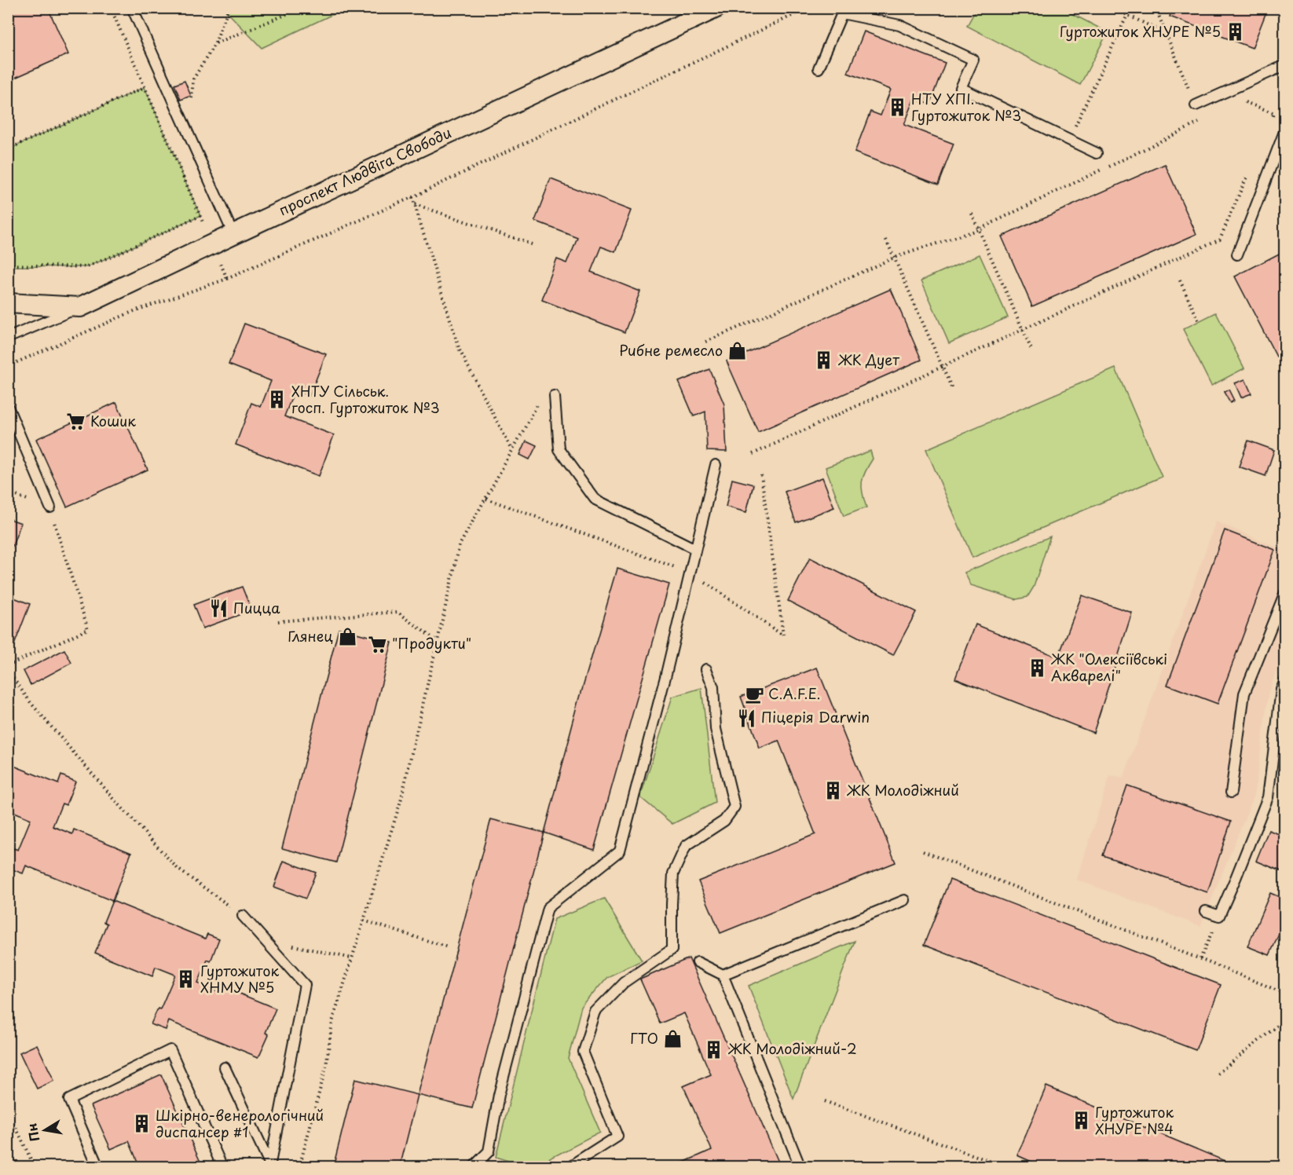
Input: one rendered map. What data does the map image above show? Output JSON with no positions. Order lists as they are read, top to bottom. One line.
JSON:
{"streets":{"street":["проспект Людвіга Свободи"]},"places":{"building":["Гуртожиток ХНУРЕ №5","НТУ ХПІ. Гуртожиток №3","ЖК Дует","ХНТУ Сільськ. госп. Гуртожиток №3","ЖК \"Олексіївські Акварелі\"","ЖК Молодіжний","Гуртожиток ХНМУ №5","ЖК Молодіжний-2","Гуртожиток ХНУРЕ №4","Шкірно-венерологічний диспансер #1"],"shop":["Рибне ремесло","Глянец","ГТО"],"supermarket":["Кошик","\"Продукти\""],"restaurant":["Пицца","Піцерія Darwin"],"cafe":["C.A.F.E."]},"north":"left"}
